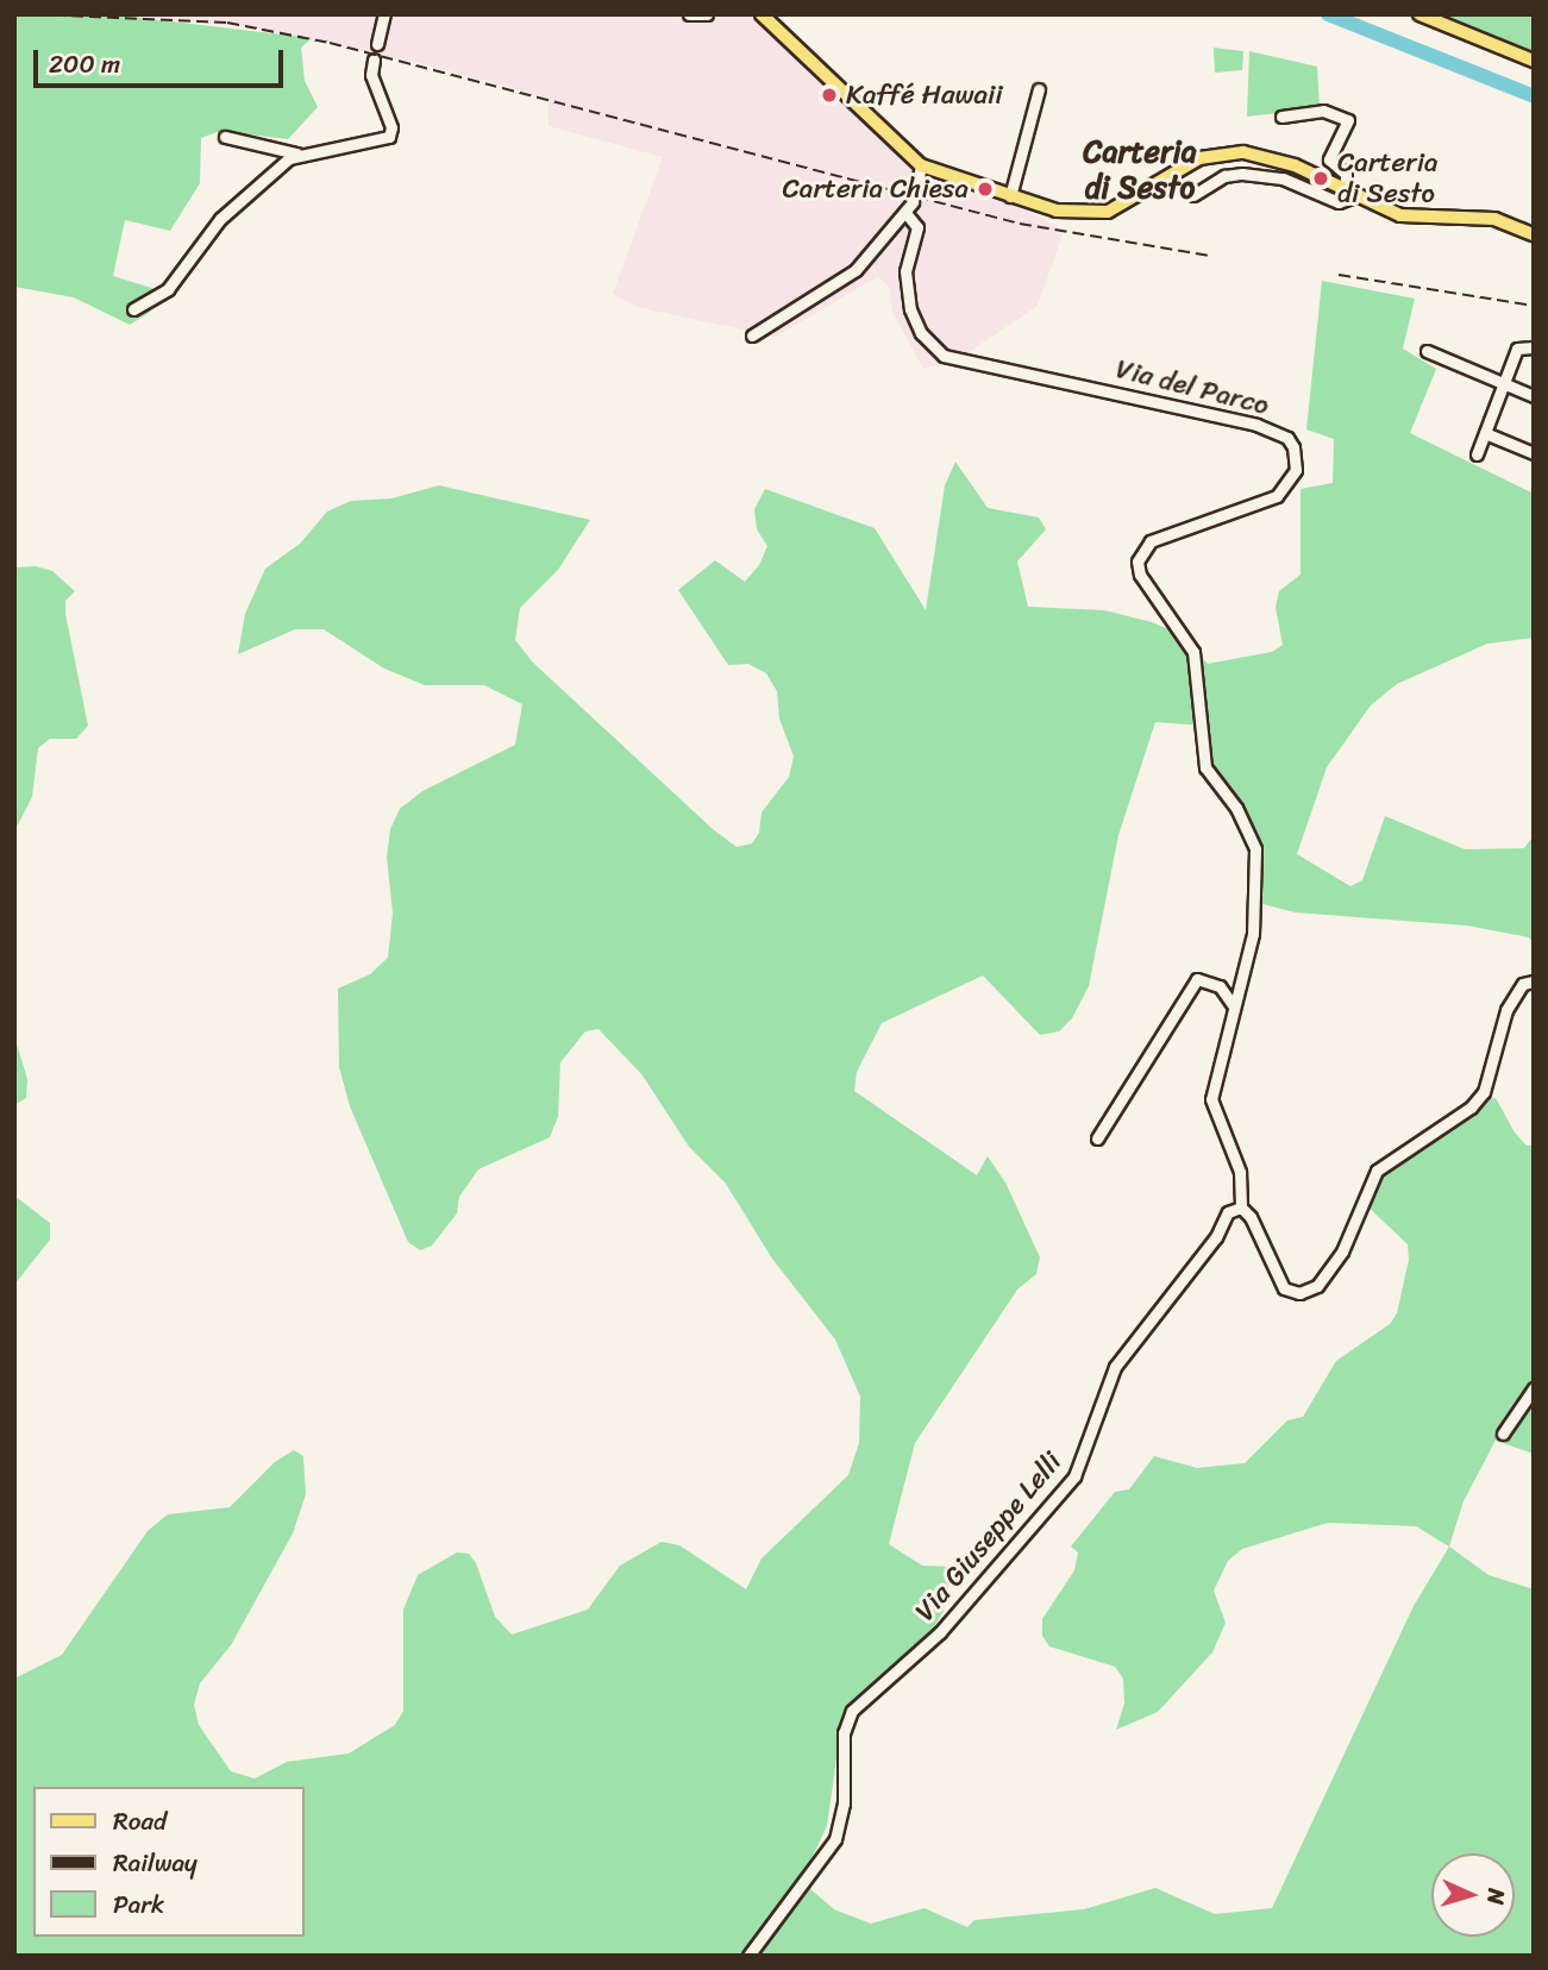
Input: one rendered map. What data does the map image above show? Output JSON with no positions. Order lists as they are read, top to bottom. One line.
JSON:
{"streets":{"street":["Via del Parco","Via Giuseppe Lelli"]},"crossings":[["Via del Parco","Via Giuseppe Lelli"]],"districts":["Carteria di Sesto"],"places":["Kaffé Hawaii","Carteria di Sesto","Carteria Chiesa"],"legend":["Road","Railway","Park"],"scale_bar":"200 m","north":"right"}
